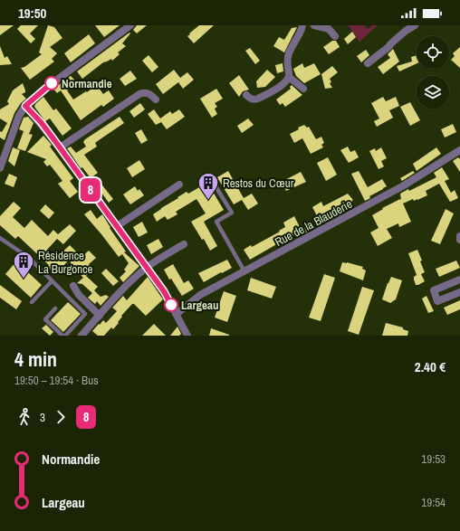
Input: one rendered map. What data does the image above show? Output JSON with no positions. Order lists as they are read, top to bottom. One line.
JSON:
{"streets":{"street":["Rue de la Blauderie"]},"places":{"other":["Normandie","Largeau"],"building":["Restos du Cœur","Résidence La Burgonce"]},"lines":["bus line 8"],"page":{"status":"19:50","on_map":"8","heading":["4 min","19:50 – 19:54 · Bus","2.40 €"],"legs":["3","8"],"list":[{"name":"Normandie","value":"19:53"},{"name":"Largeau","value":"19:54"}]}}
